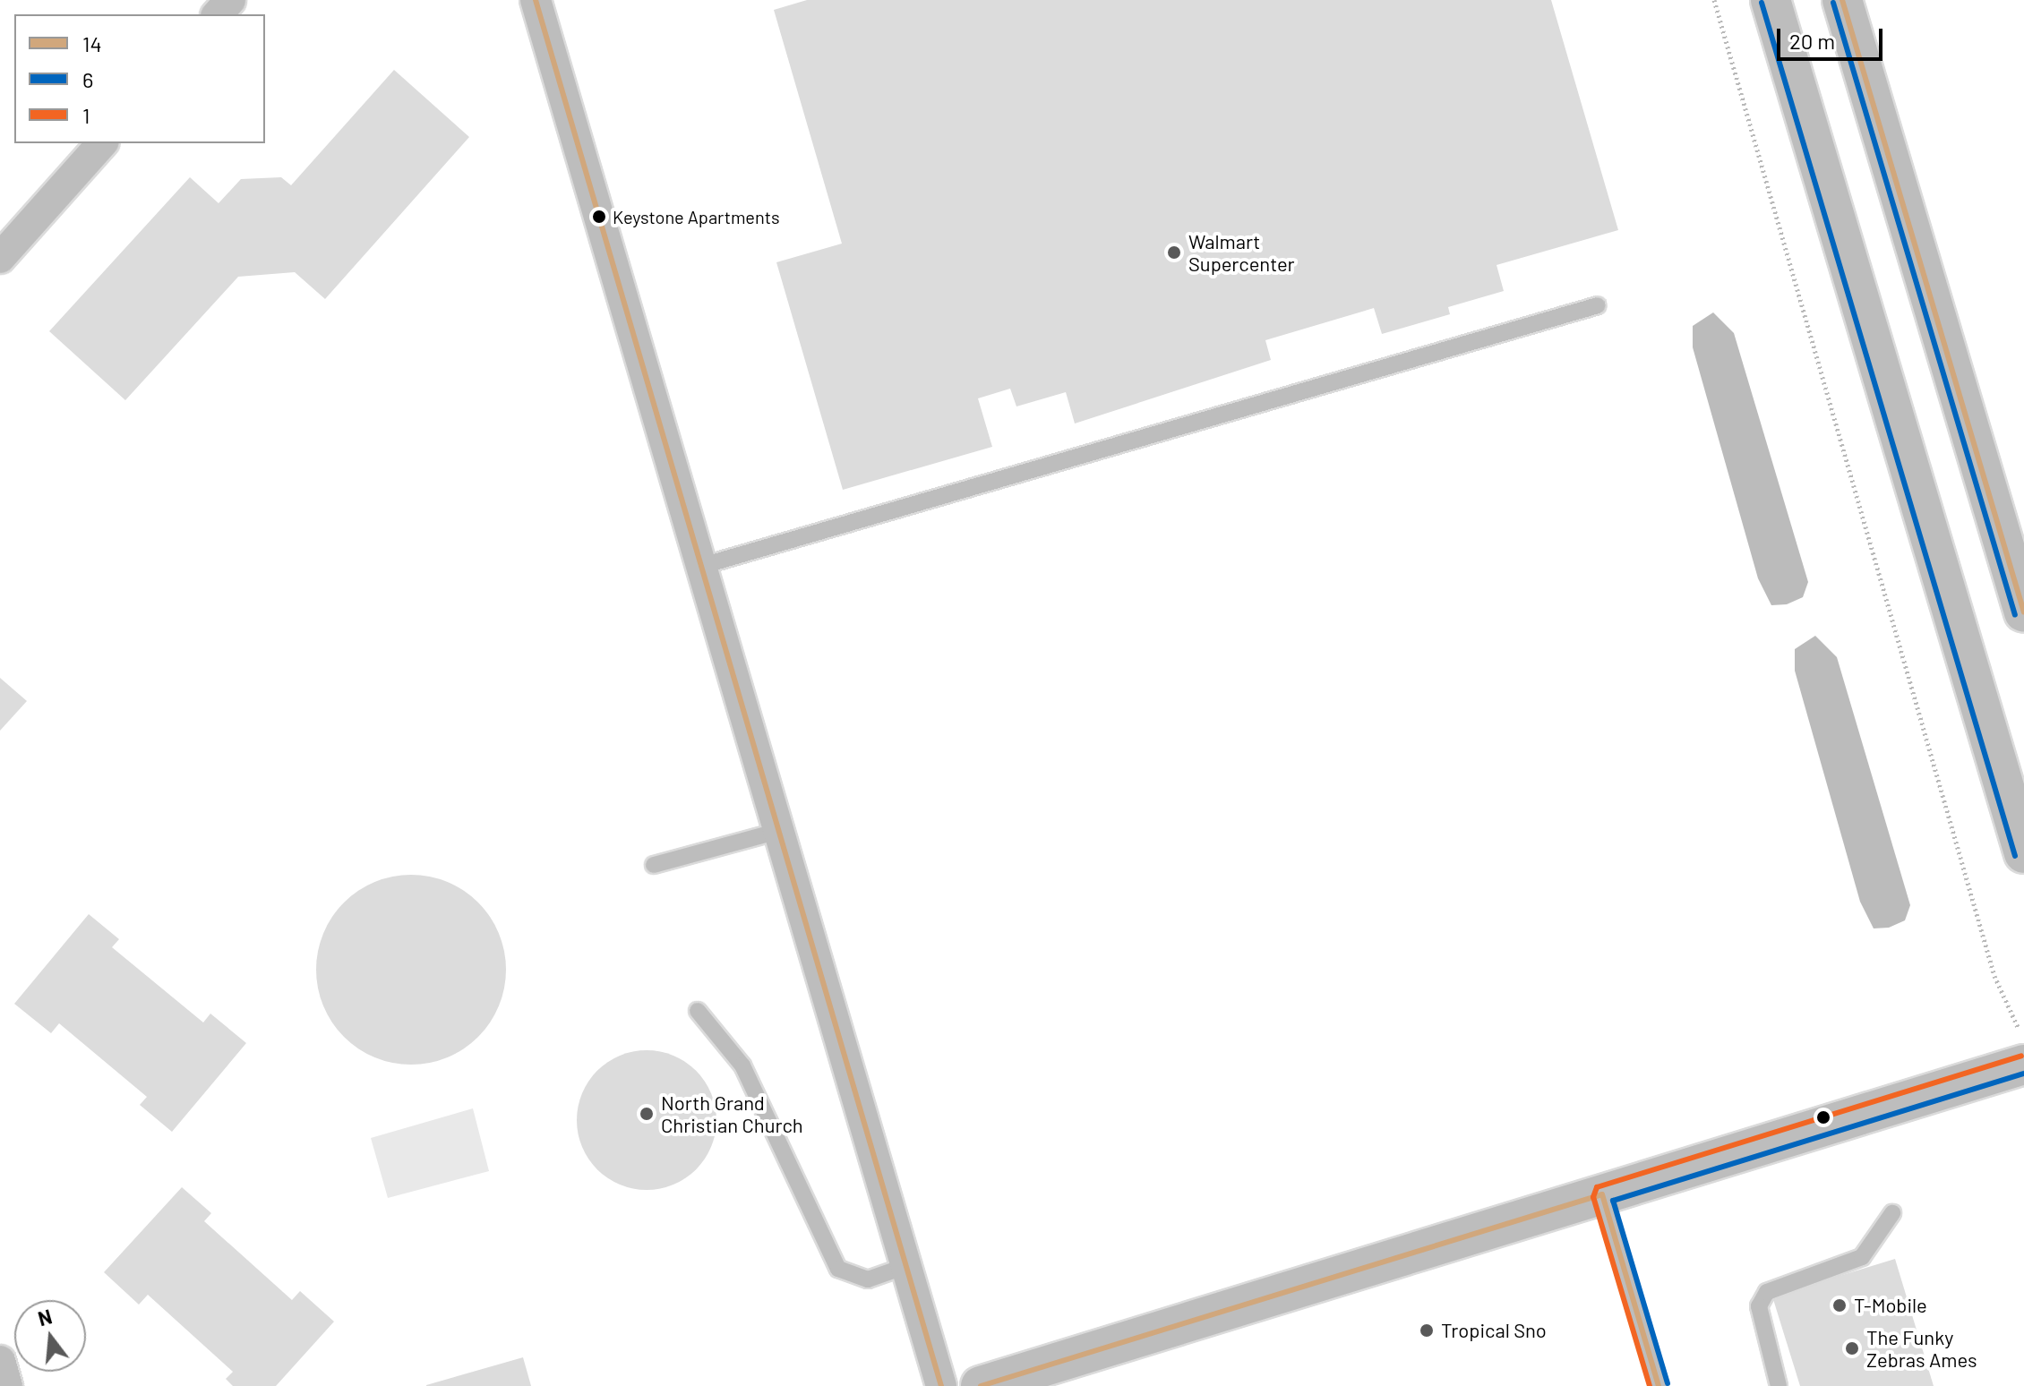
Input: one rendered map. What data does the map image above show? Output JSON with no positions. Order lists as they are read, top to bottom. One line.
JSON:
{"places":["Keystone Apartments","Walmart Supercenter","North Grand Christian Church","T-Mobile","Tropical Sno","The Funky Zebras Ames"],"lines":["transit line 14","transit line 6","transit line 1"],"legend":["14","6","1"],"scale_bar":"20 m","north":"top"}
